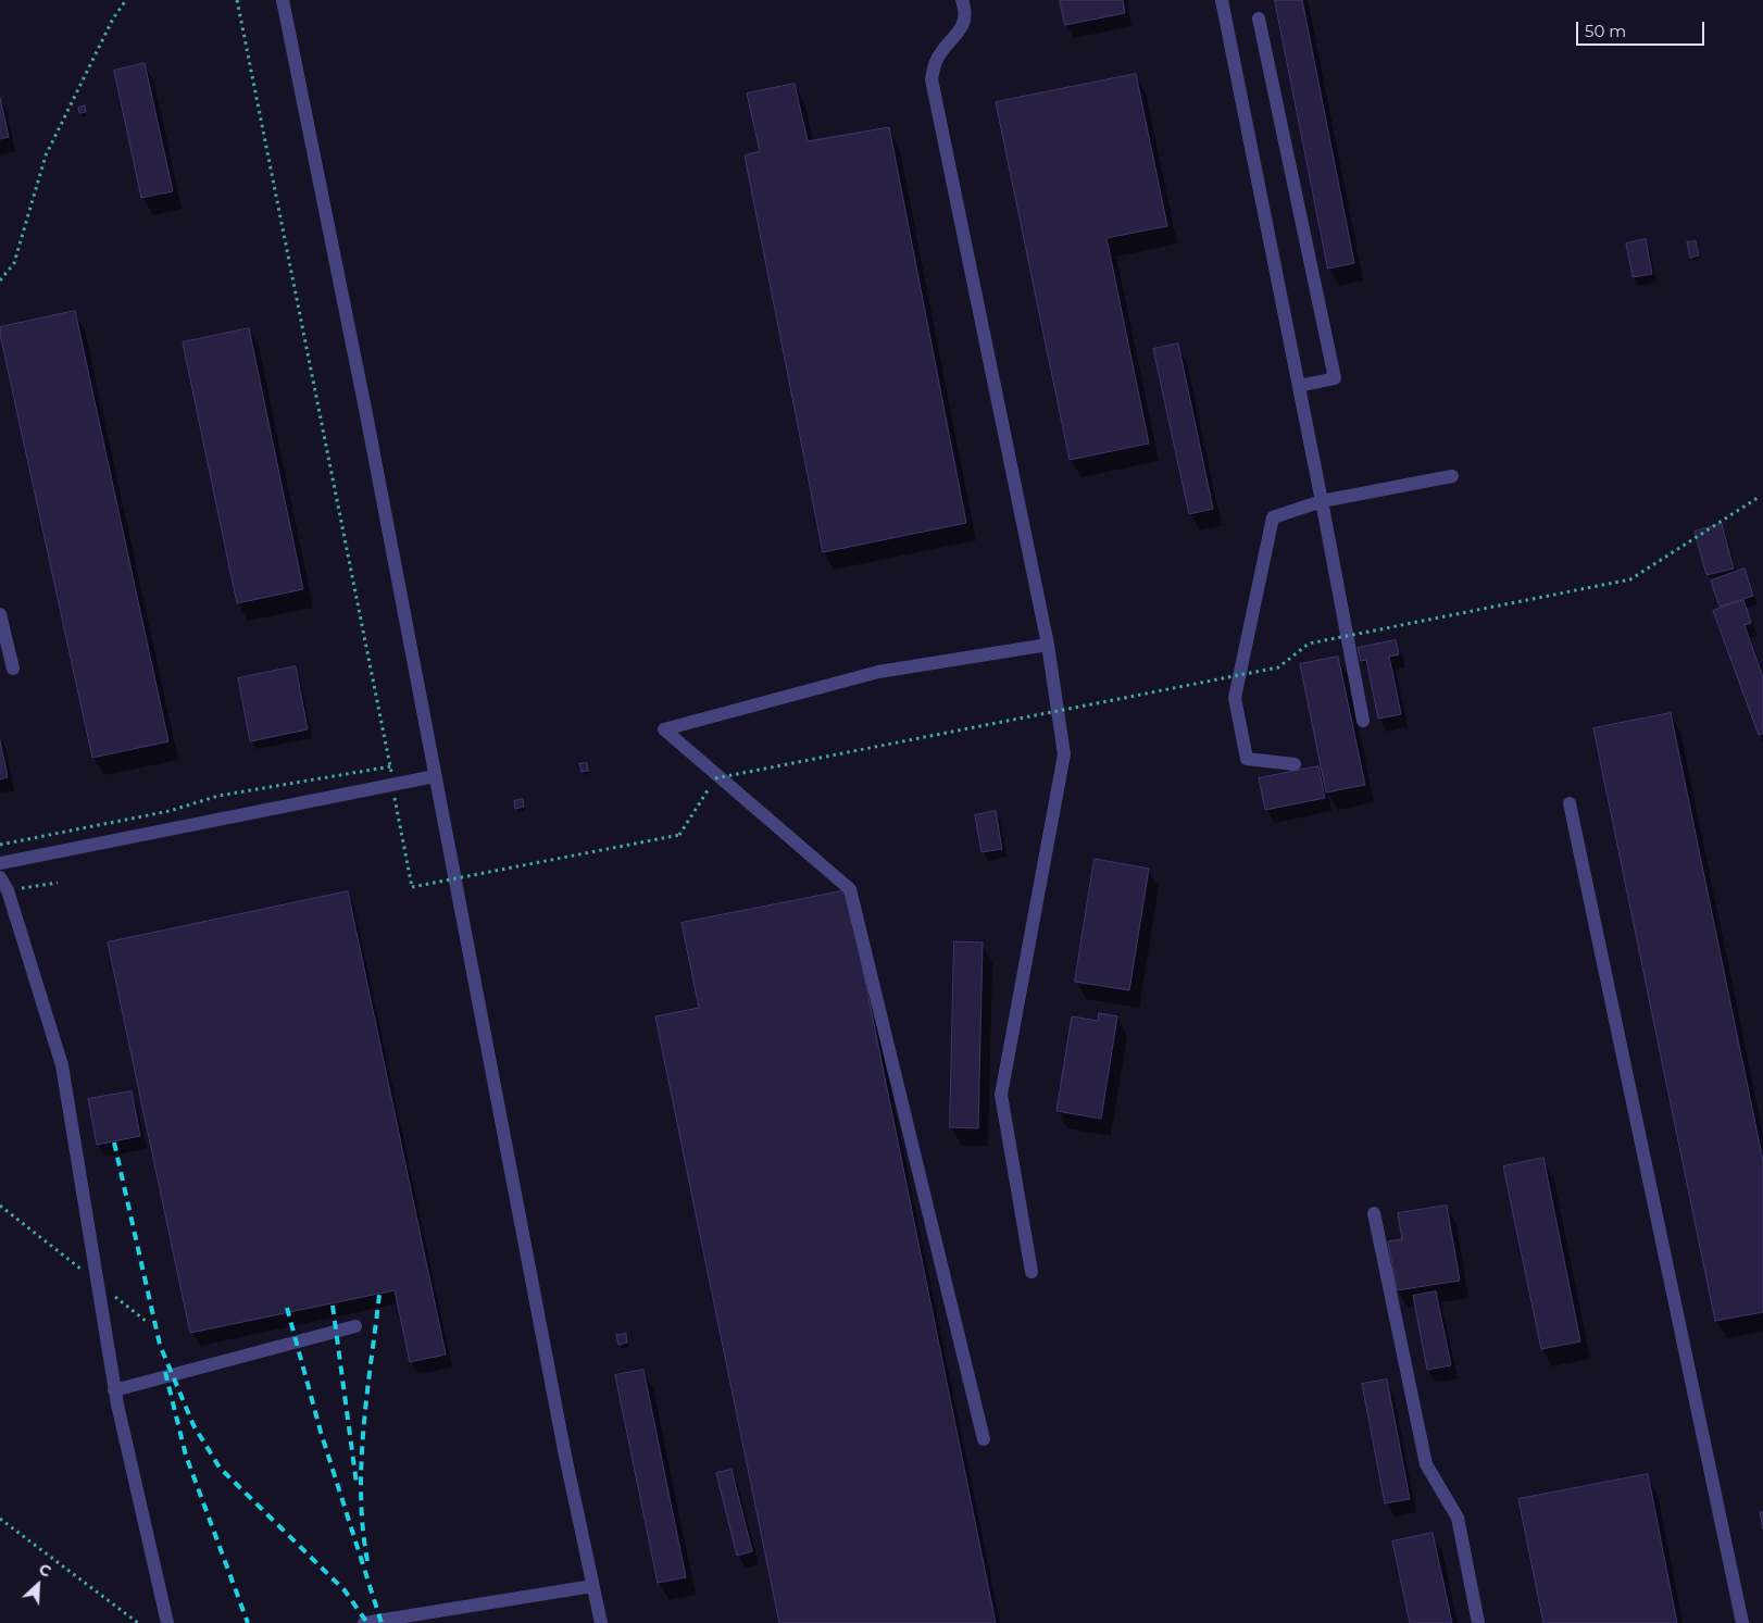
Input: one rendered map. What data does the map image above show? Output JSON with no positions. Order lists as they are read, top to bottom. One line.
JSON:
{"scale_bar":"50 m","north":"top right"}
